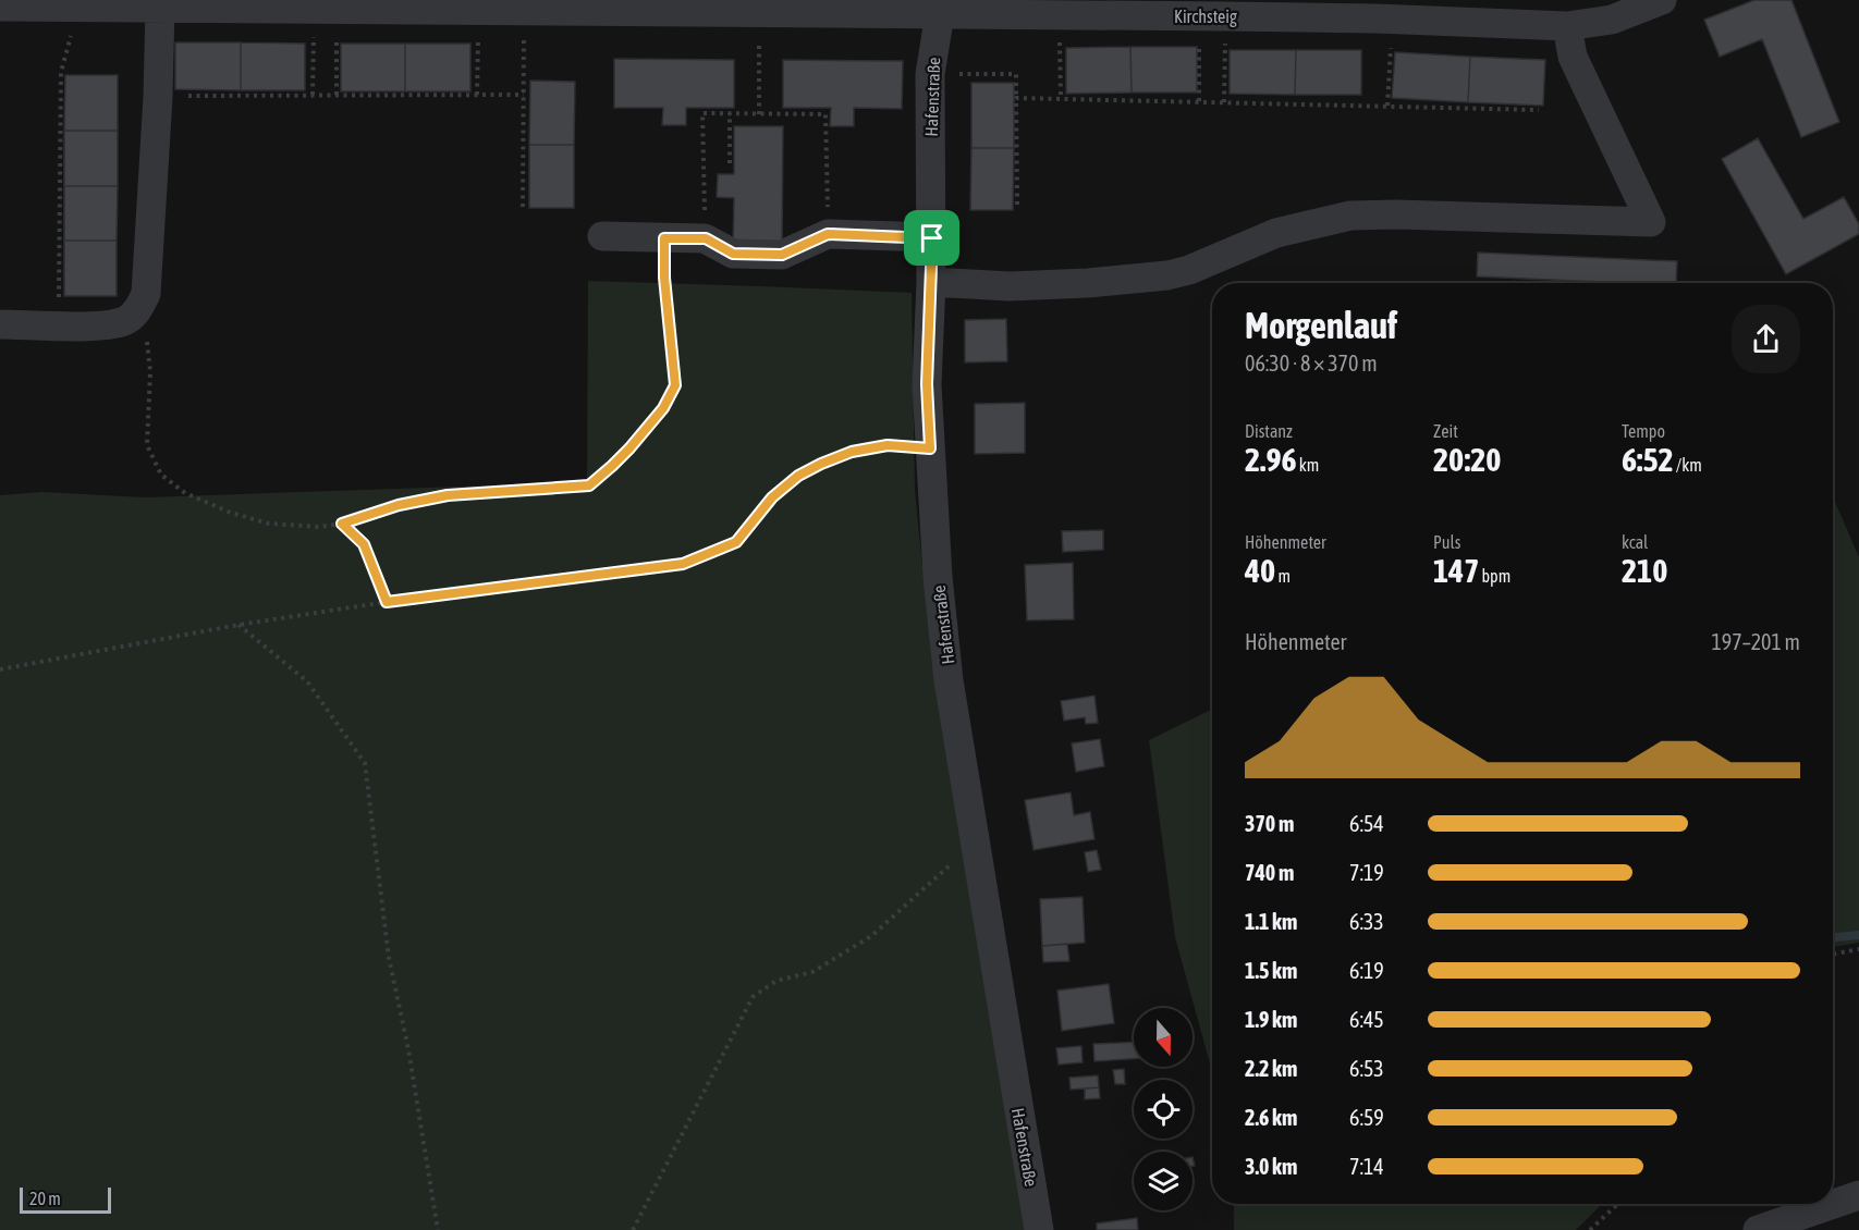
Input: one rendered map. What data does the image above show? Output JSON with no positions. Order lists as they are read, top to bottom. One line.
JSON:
{"streets":{"street":["Kirchsteig","Hafenstraße"]},"crossings":[["Kirchsteig","Hafenstraße"]],"scale_bar":"20 m","north":"bottom","page":{"heading":["Morgenlauf","06:30 · 8 × 370 m"],"stats":[["Distanz","2.96 km"],["Zeit","20:20"],["Tempo","6:52 /km"],["Höhenmeter","40 m"],["Puls","147 bpm"],["kcal","210"]],"chart":["Höhenmeter","197–201 m"],"list":[{"name":"370 m","note":"6:54"},{"name":"740 m","note":"7:19"},{"name":"1.1 km","note":"6:33"},{"name":"1.5 km","note":"6:19"},{"name":"1.9 km","note":"6:45"},{"name":"2.2 km","note":"6:53"},{"name":"2.6 km","note":"6:59"},{"name":"3.0 km","note":"7:14"}],"scale":"20 m"}}
